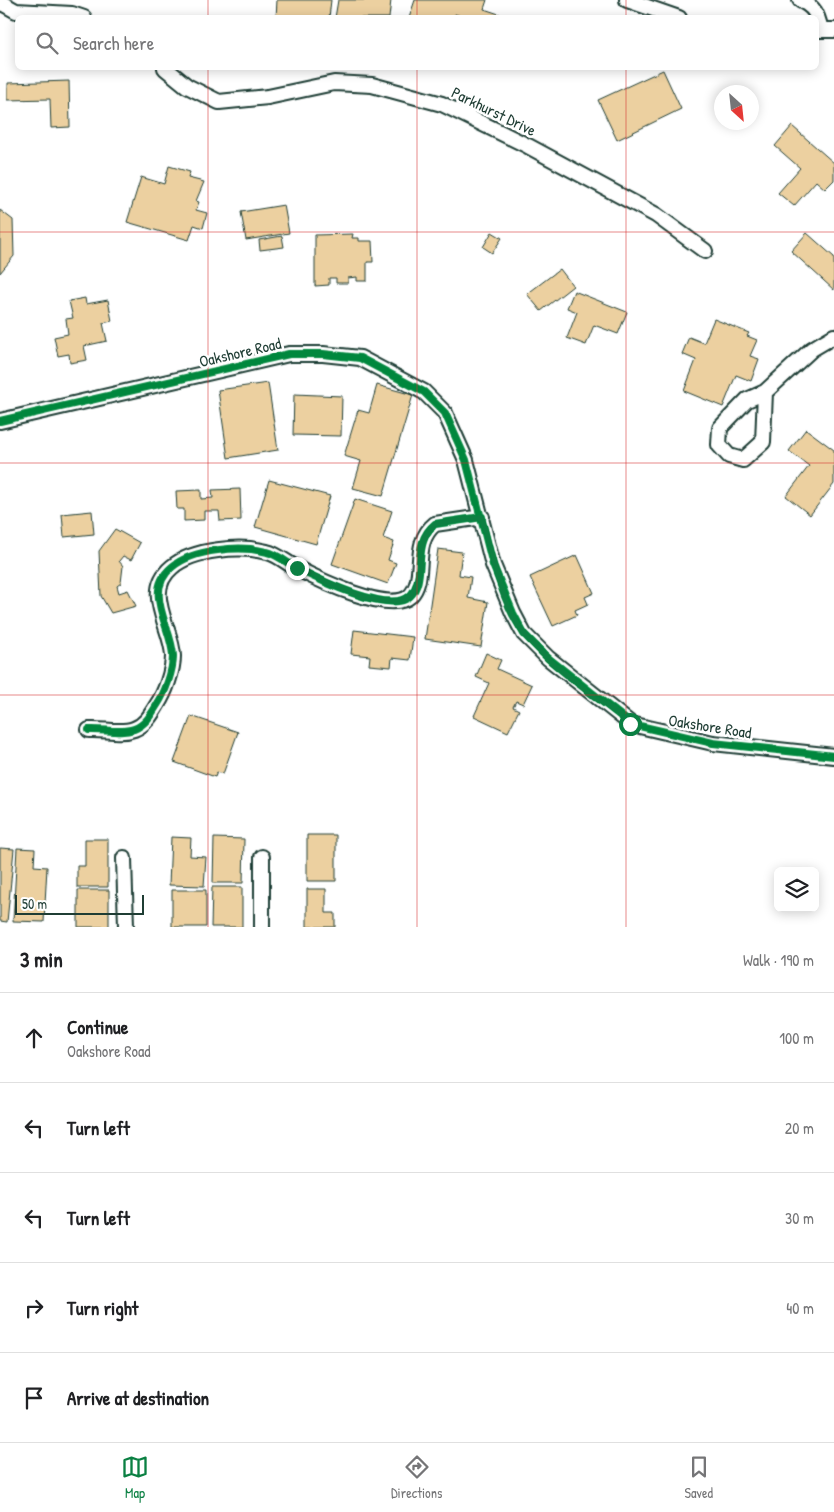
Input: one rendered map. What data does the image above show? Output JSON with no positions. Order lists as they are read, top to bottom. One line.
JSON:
{"streets":{"street":["Parkhurst Drive","Oakshore Road"]},"scale_bar":"50 m","north":"bottom right","page":{"search":"Search here","scale":"50 m","heading":["3 min","Walk · 190 m"],"list":[["Continue","Oakshore Road","100 m"],["Turn left","20 m"],["Turn left","30 m"],["Turn right","40 m"],"Arrive at destination"],"nav":["Map","Directions","Saved"]}}
